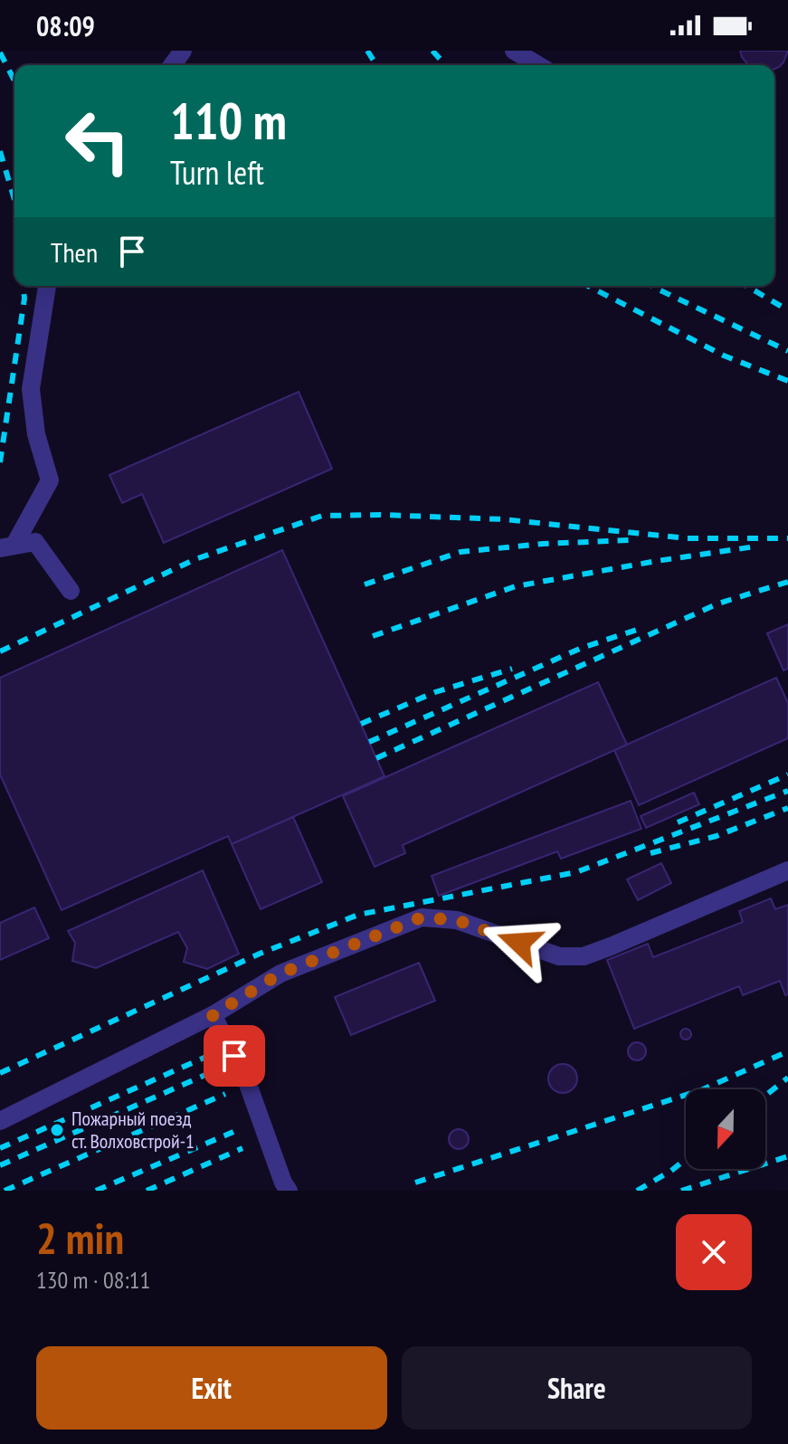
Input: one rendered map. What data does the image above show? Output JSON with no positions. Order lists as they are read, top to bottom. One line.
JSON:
{"places":["Пожарный поезд ст. Волховстрой-1"],"north":"bottom","page":{"status":"08:09","turn":["110 m","Turn left"],"then":"Then","heading":["2 min","130 m · 08:11"],"buttons":["Exit","Share"]}}
